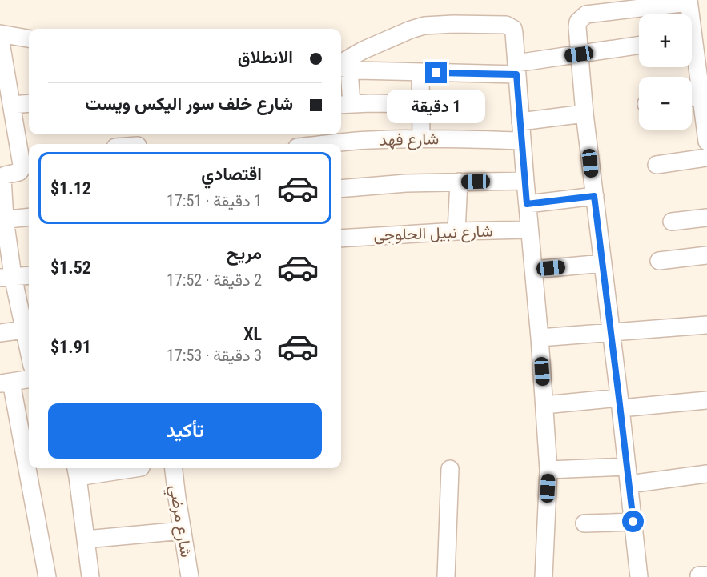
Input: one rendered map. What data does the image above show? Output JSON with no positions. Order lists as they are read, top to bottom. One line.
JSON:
{"streets":{"street":["شارع فهد","شارع نبيل الحلوجى","شارع مرضي"]},"page":{"map_buttons":["+","−"],"banner":["الانطلاق","شارع خلف سور اليكس ويست"],"bubble":"1 دقيقة","list":[{"name":"اقتصادي","note":"1 دقيقة · 17:51","value":"$1.12"},{"name":"مريح","note":"2 دقيقة · 17:52","value":"$1.52"},{"name":"XL","note":"3 دقيقة · 17:53","value":"$1.91"}],"buttons":"تأكيد"}}
